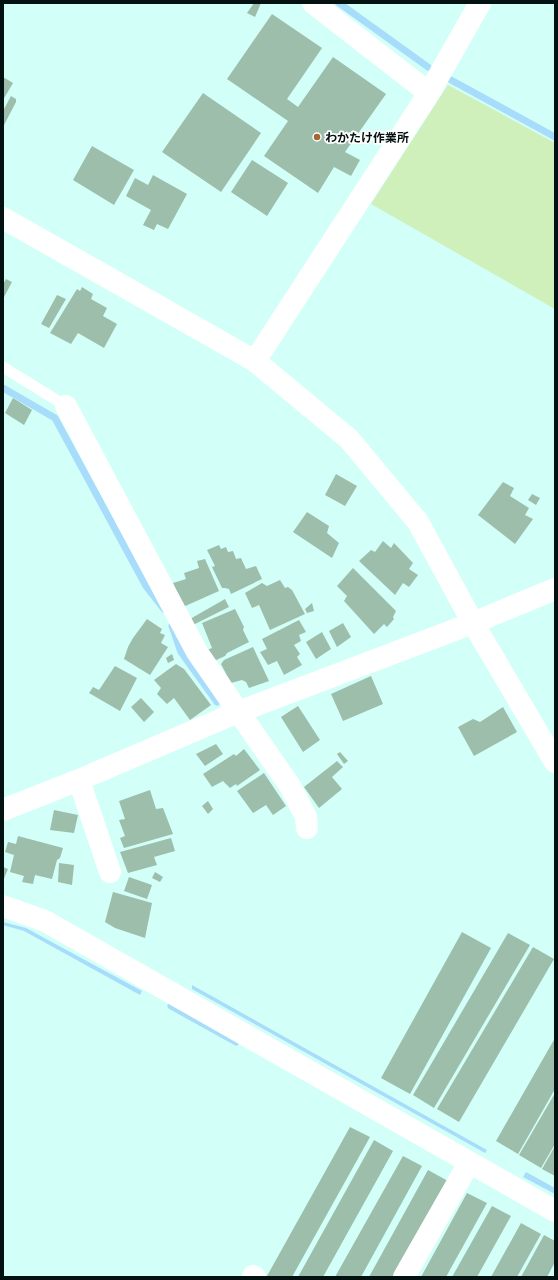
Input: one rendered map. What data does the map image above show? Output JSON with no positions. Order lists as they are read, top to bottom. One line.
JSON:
{"places":["わかたけ作業所"]}
